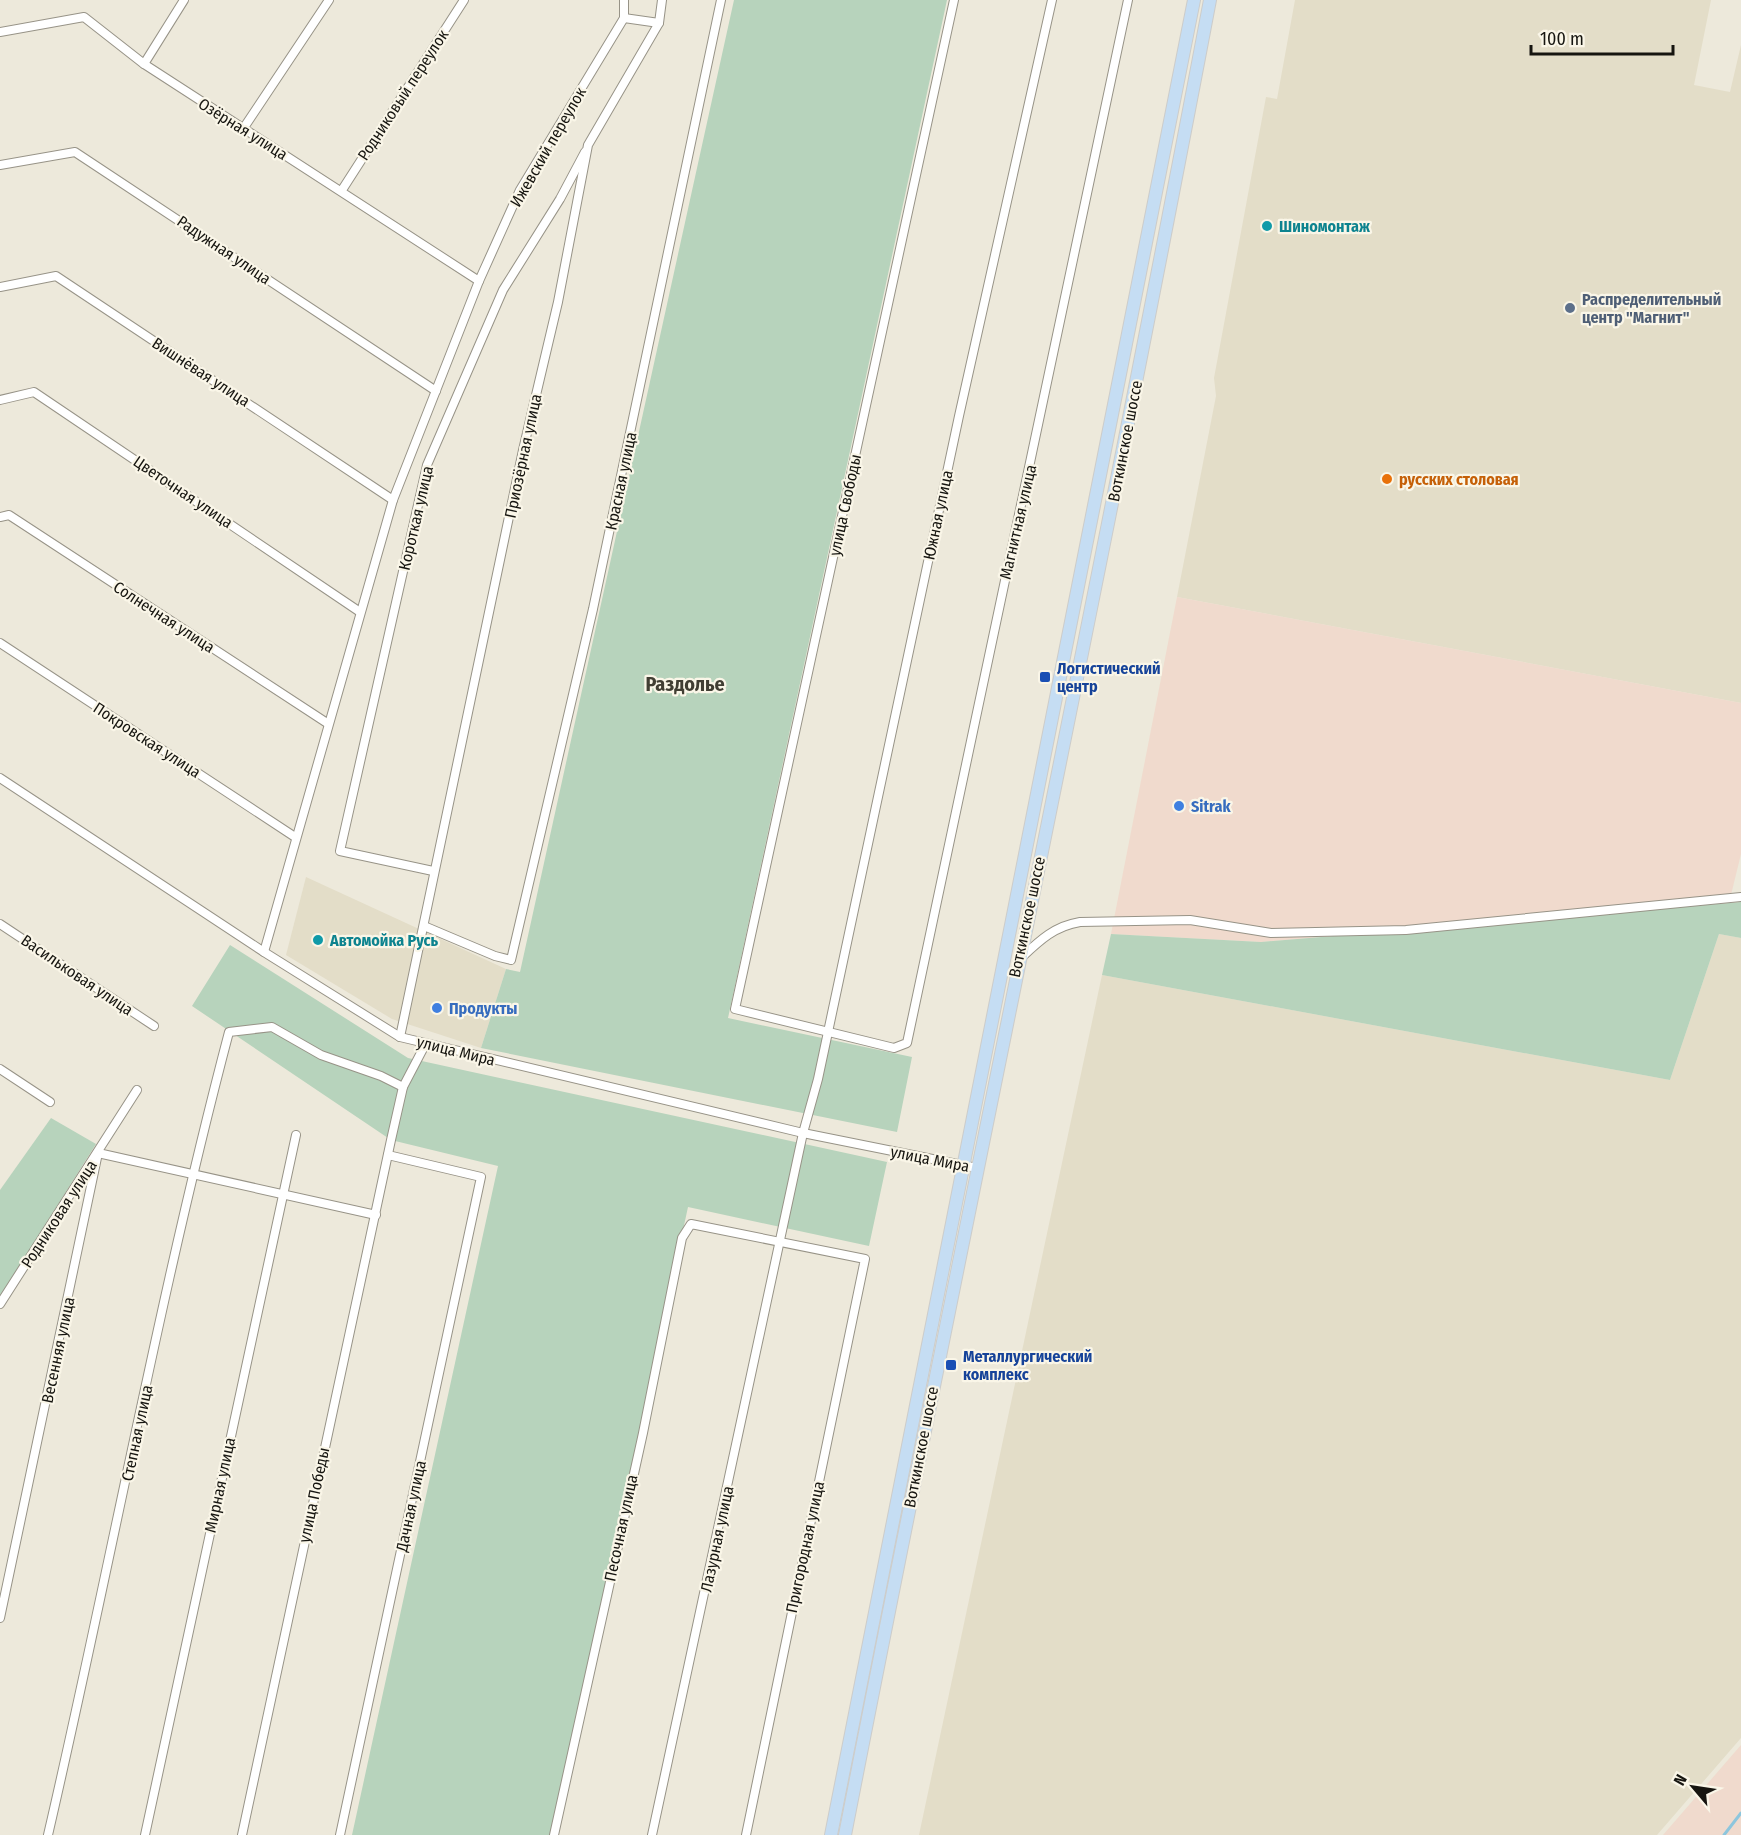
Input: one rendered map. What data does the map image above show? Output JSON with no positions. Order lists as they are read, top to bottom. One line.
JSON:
{"streets":{"main road":["Воткинское шоссе"],"street":["Родниковый переулок","Озёрная улица","Ижевский переулок","Радужная улица","Вишнёвая улица","Приозёрная улица","Красная улица","Цветочная улица","улица Свободы","Южная улица","Короткая улица","Магнитная улица","Солнечная улица","Покровская улица","Васильковая улица","улица Мира","Родниковая улица","Весенняя улица","Степная улица","Мирная улица","улица Победы","Дачная улица","Песочная улица","Лазурная улица","Пригородная улица"]},"crossings":[["Родниковый переулок","Озёрная улица"],["Озёрная улица","Ижевский переулок"],["Ижевский переулок","Радужная улица"],["Ижевский переулок","Вишнёвая улица"],["Ижевский переулок","Цветочная улица"],["Ижевский переулок","Солнечная улица"],["Ижевский переулок","Покровская улица"],["Ижевский переулок","улица Мира"],["Воткинское шоссе","улица Мира"],["Приозёрная улица","Красная улица"],["Приозёрная улица","Короткая улица"],["Приозёрная улица","улица Мира"],["улица Свободы","Южная улица"],["улица Свободы","Магнитная улица"],["Южная улица","Магнитная улица"],["Южная улица","улица Мира"],["Южная улица","Лазурная улица"],["улица Мира","улица Победы"],["улица Мира","Лазурная улица"],["Родниковая улица","Весенняя улица"],["Степная улица","улица Победы"],["улица Победы","Дачная улица"],["Песочная улица","Лазурная улица"],["Песочная улица","Пригородная улица"],["Лазурная улица","Пригородная улица"]],"districts":["Раздолье"],"places":{"other":["Шиномонтаж","Распределительный центр \"Магнит\"","русских столовая","Sitrak","Автомойка Русь","Продукты"],"transit":["Логистический центр","Металлургический комплекс"]},"scale_bar":"100 m","north":"top left"}
